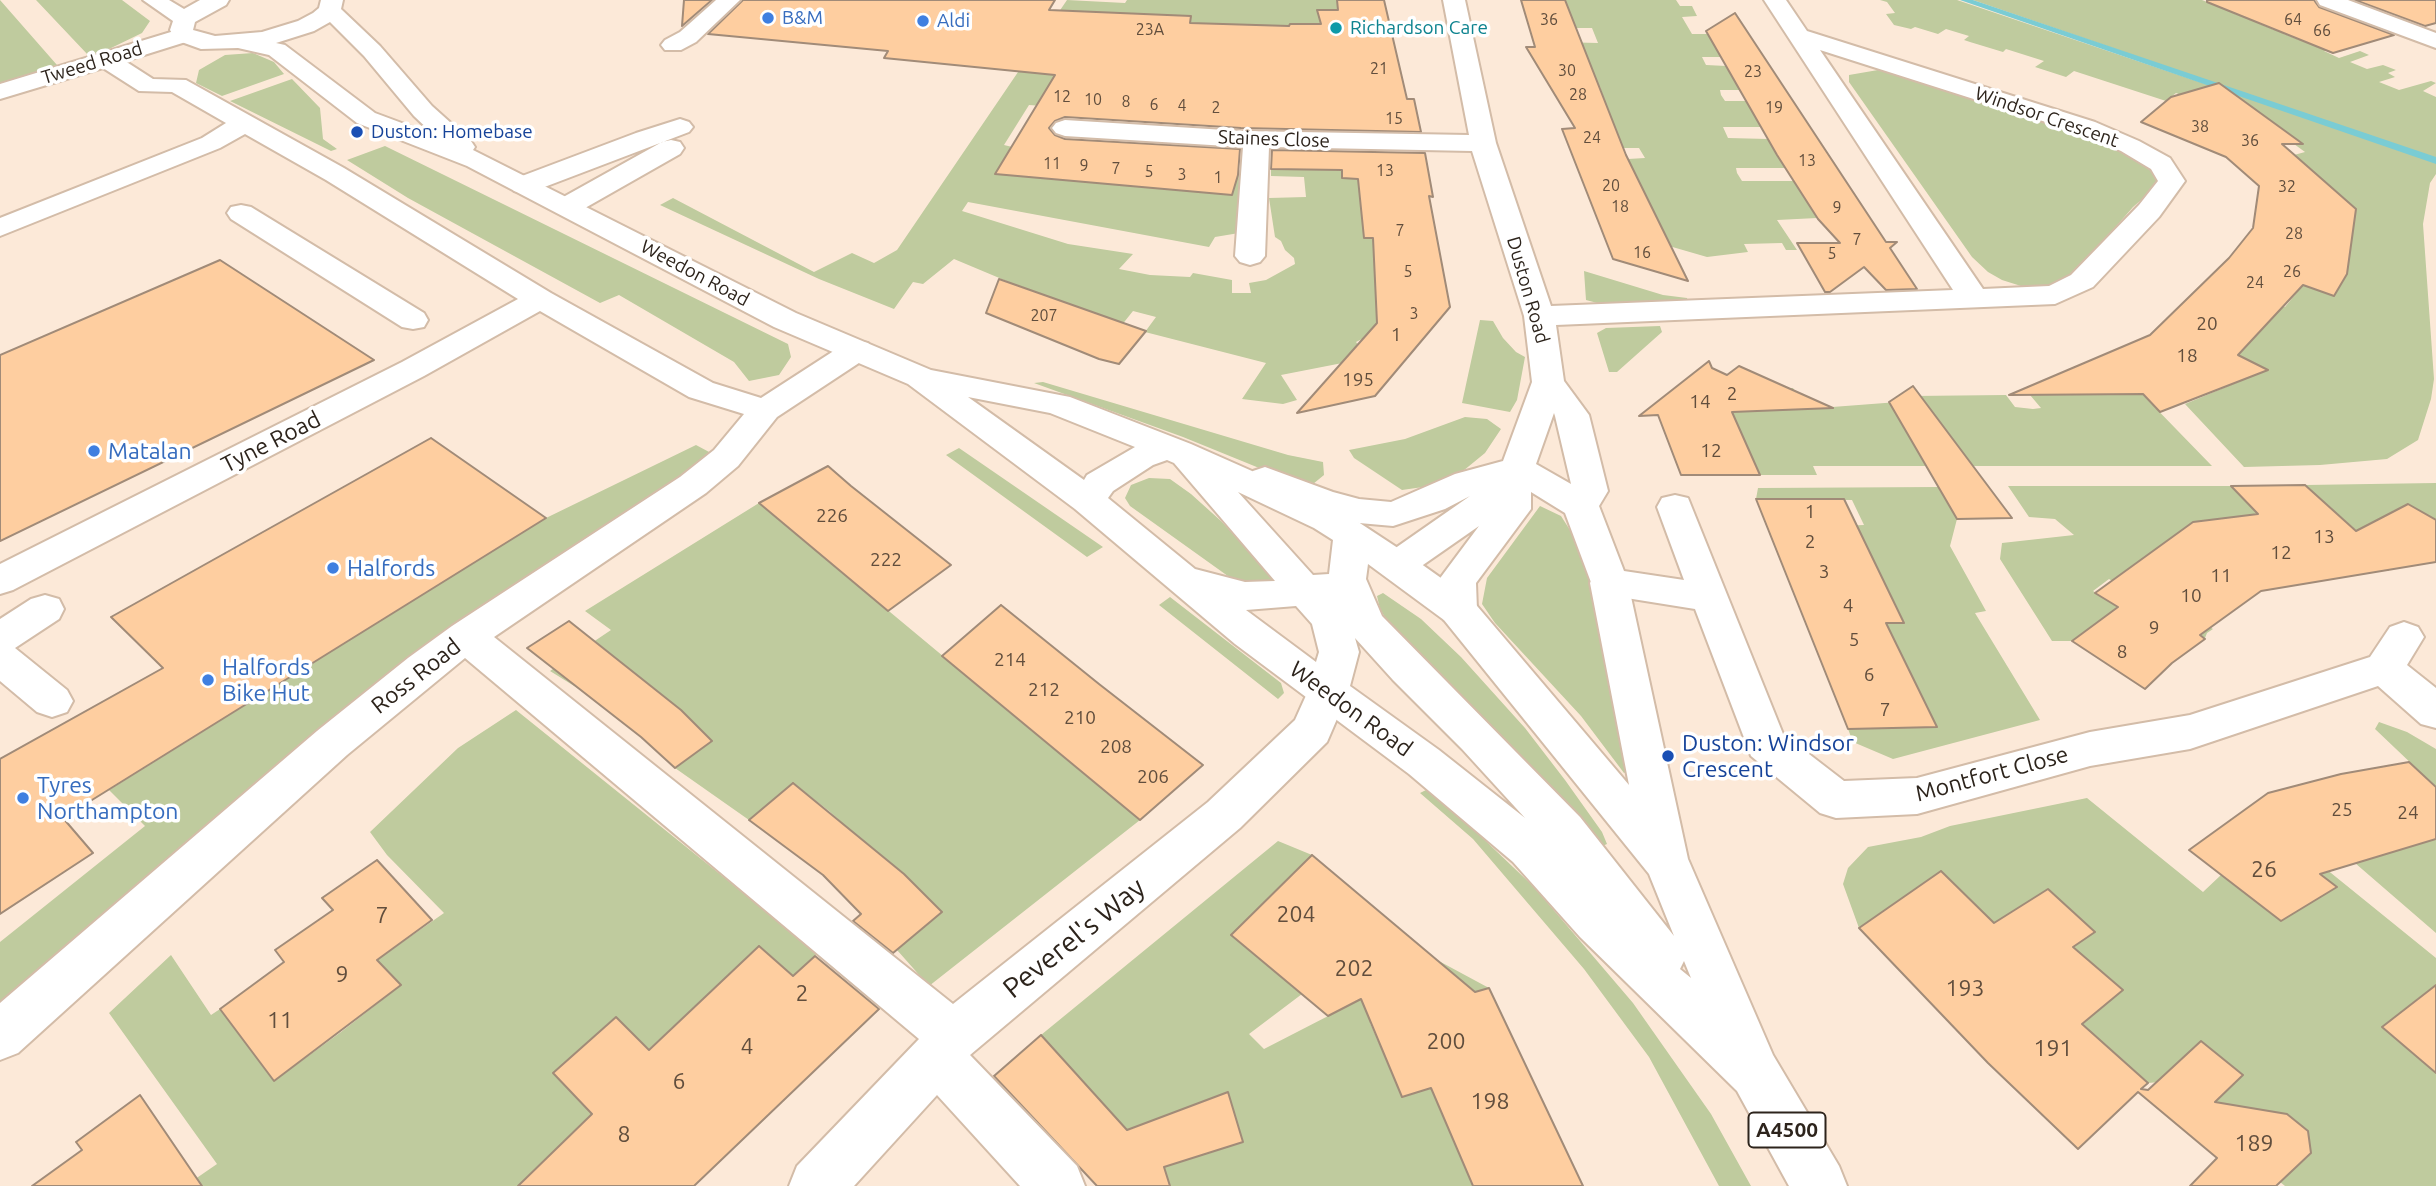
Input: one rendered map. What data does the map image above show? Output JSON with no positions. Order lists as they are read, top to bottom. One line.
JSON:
{"streets":{"street":["Tweed Road","Windsor Crescent","Staines Close","Weedon Road","Duston Road","Tyne Road","Ross Road","Montfort Close","Peverel's Way","A4500"]},"crossings":[["Windsor Crescent","Duston Road"],["Staines Close","Duston Road"],["Weedon Road","Duston Road"],["Weedon Road","Ross Road"],["Weedon Road","Peverel's Way"]],"places":["B&M","Aldi","Richardson Care","Duston: Homebase","Matalan","Halfords","Halfords Bike Hut","Duston: Windsor Crescent","Tyres Northampton"],"house_numbers":["36","64","23A","66","21","30","23","28","12","10","8","6","4","2","19","15","38","24","36","13","11","9","7","13","5","3","1","20","32","18","9","7","28","7","16","5","5","26","24","3","207","20","1","18","195","2","14","12","1","226","13","2","12","222","3","11","10","4","9","5","8","214","6","212","7","210","208","206","25","24","26","204","7","202","9","193","2","11","200","4","191","6","198","8","189"]}
